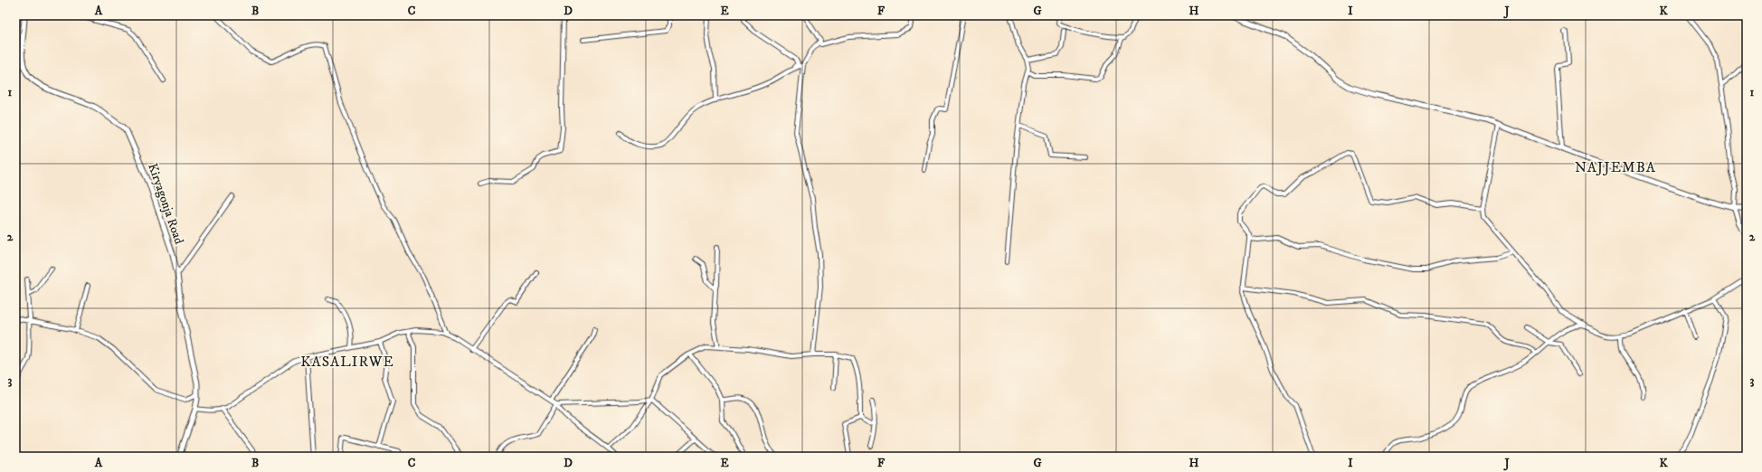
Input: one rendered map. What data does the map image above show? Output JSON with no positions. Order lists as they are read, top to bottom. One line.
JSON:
{"streets":{"street":["Kiryagonja Road"]},"districts":["NAJJEMBA","KASALIRWE"],"grid":{"columns":["A","B","C","D","E","F","G","H","I","J","K"],"rows":["1","2","3"]}}
